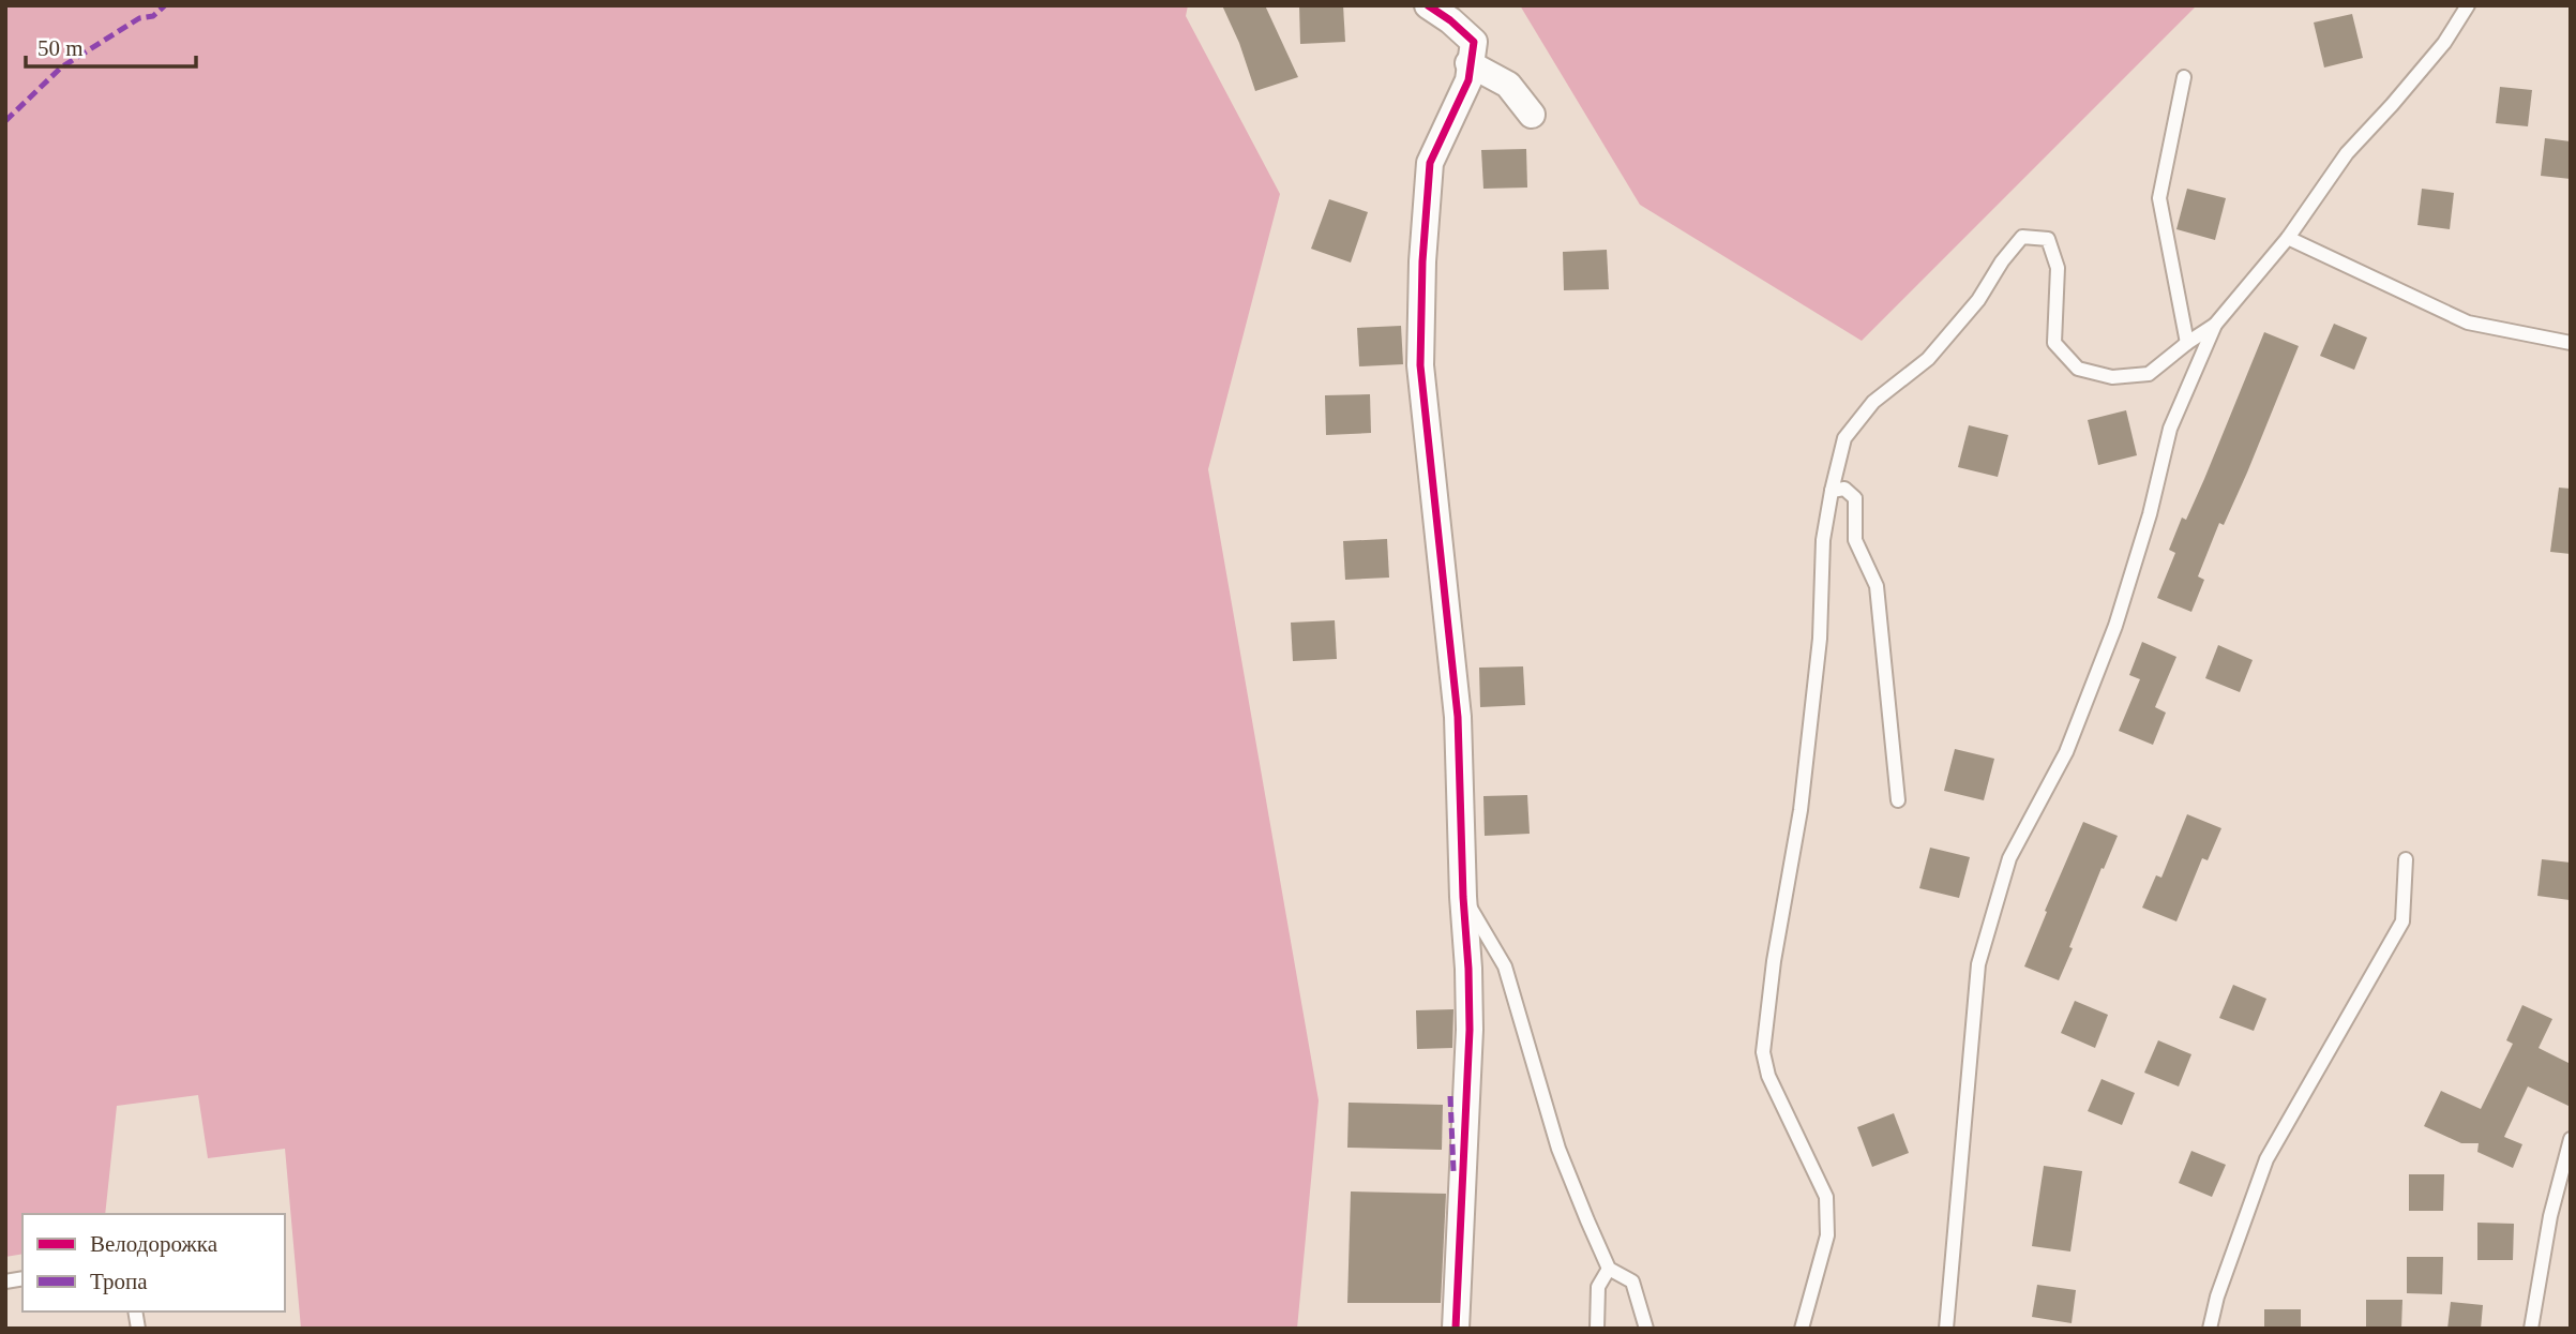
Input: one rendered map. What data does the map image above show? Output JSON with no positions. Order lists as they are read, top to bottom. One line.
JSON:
{"legend":["Велодорожка","Тропа"],"scale_bar":"50 m"}
